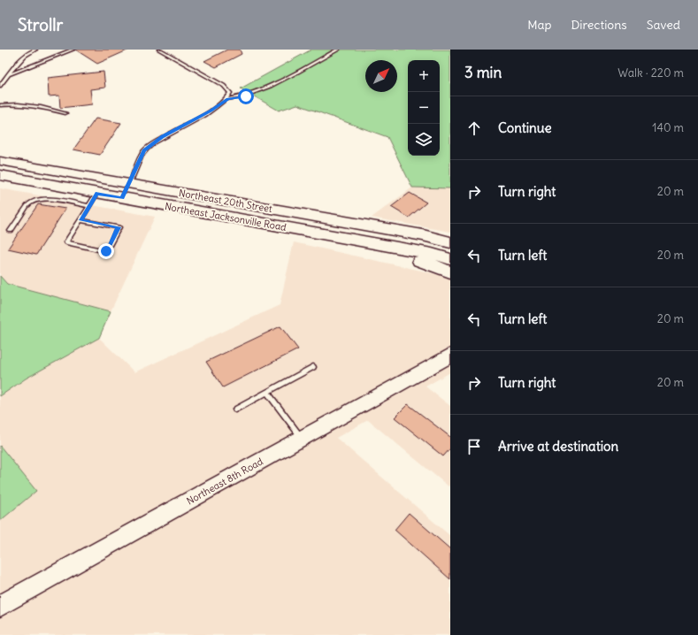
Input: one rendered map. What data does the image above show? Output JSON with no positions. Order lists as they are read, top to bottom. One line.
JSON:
{"streets":{"main road":["Northeast 20th Street","Northeast Jacksonville Road","Northeast 8th Road"]},"north":"top right","page":{"header":"Strollr","nav":["Map","Directions","Saved"],"heading":["3 min","Walk · 220 m"],"map_buttons":["+","−"],"list":[["Continue","140 m"],["Turn right","20 m"],["Turn left","20 m"],["Turn left","20 m"],["Turn right","20 m"],"Arrive at destination"]}}
